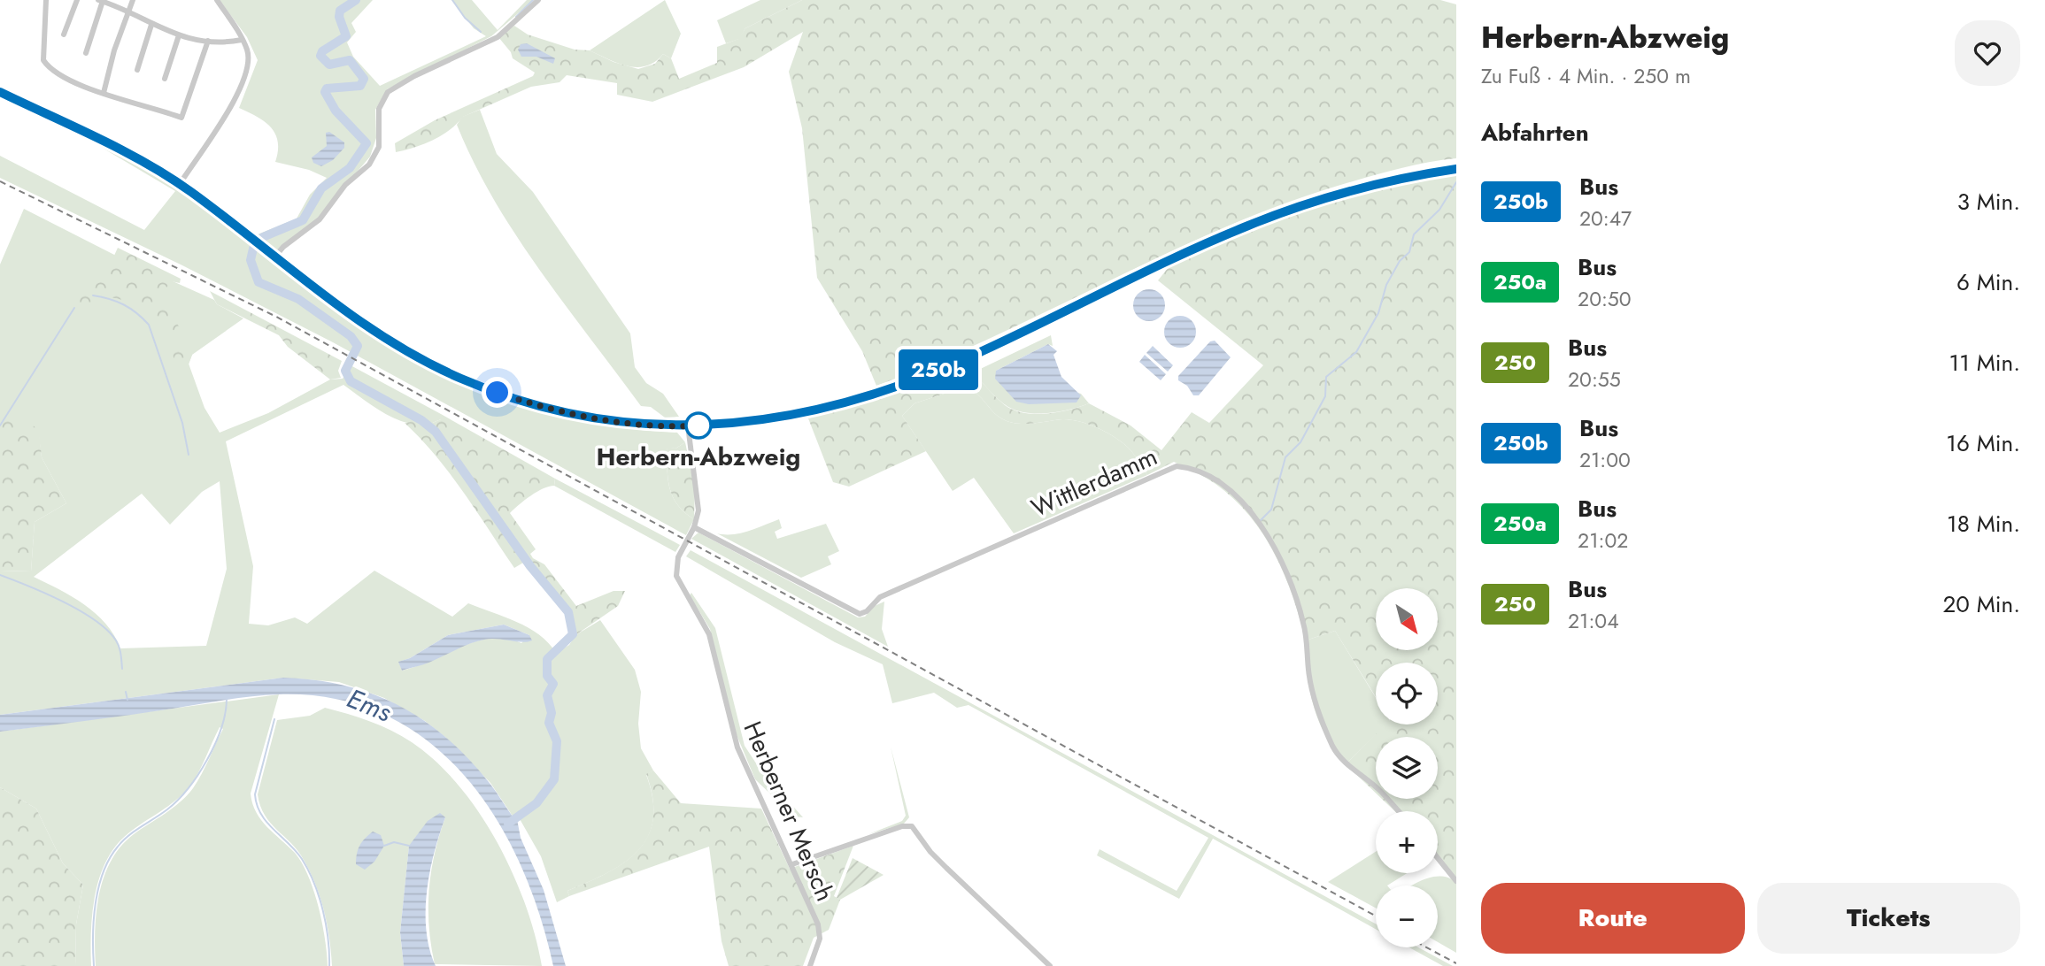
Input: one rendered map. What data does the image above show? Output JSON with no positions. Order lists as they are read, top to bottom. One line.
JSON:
{"streets":{"street":["Wittlerdamm","Herberner Mersch"]},"crossings":[["Wittlerdamm","Herberner Mersch"]],"water":["Ems"],"places":["Herbern-Abzweig"],"lines":["bus line 250b"],"north":"bottom right","page":{"on_map":"250b","heading":[["Herbern-Abzweig","Zu Fuß · 4 Min. · 250 m"],"Abfahrten"],"list":[{"mark":"250b","name":"Bus","note":"20:47","value":"3 Min."},{"mark":"250a","name":"Bus","note":"20:50","value":"6 Min."},{"mark":"250","name":"Bus","note":"20:55","value":"11 Min."},{"mark":"250b","name":"Bus","note":"21:00","value":"16 Min."},{"mark":"250a","name":"Bus","note":"21:02","value":"18 Min."},{"mark":"250","name":"Bus","note":"21:04","value":"20 Min."}],"map_buttons":["+","−"],"buttons":["Route","Tickets"]}}
